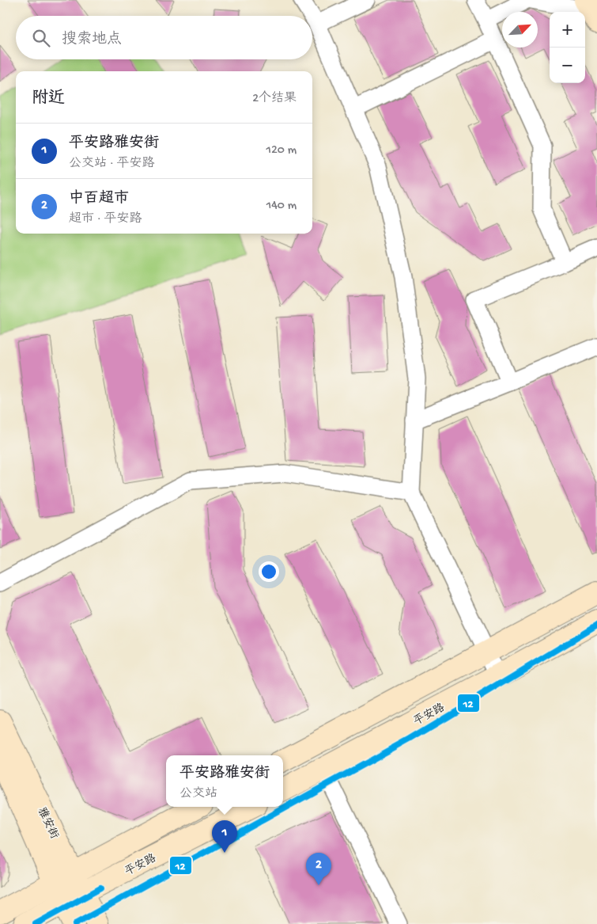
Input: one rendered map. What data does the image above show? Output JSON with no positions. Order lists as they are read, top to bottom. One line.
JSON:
{"streets":{"main road":["平安路","雅安街"]},"crossings":[["平安路","雅安街"]],"lines":["transit line 12"],"north":"top right","page":{"map_buttons":["+","−"],"search":"搜索地点","heading":["附近","2个结果"],"list":[{"mark":"1","name":"平安路雅安街","note":"公交站 · 平安路","value":"120 m"},{"mark":"2","name":"中百超市","note":"超市 · 平安路","value":"140 m"}],"popup":["平安路雅安街","公交站"],"pins":["1","2"]}}
